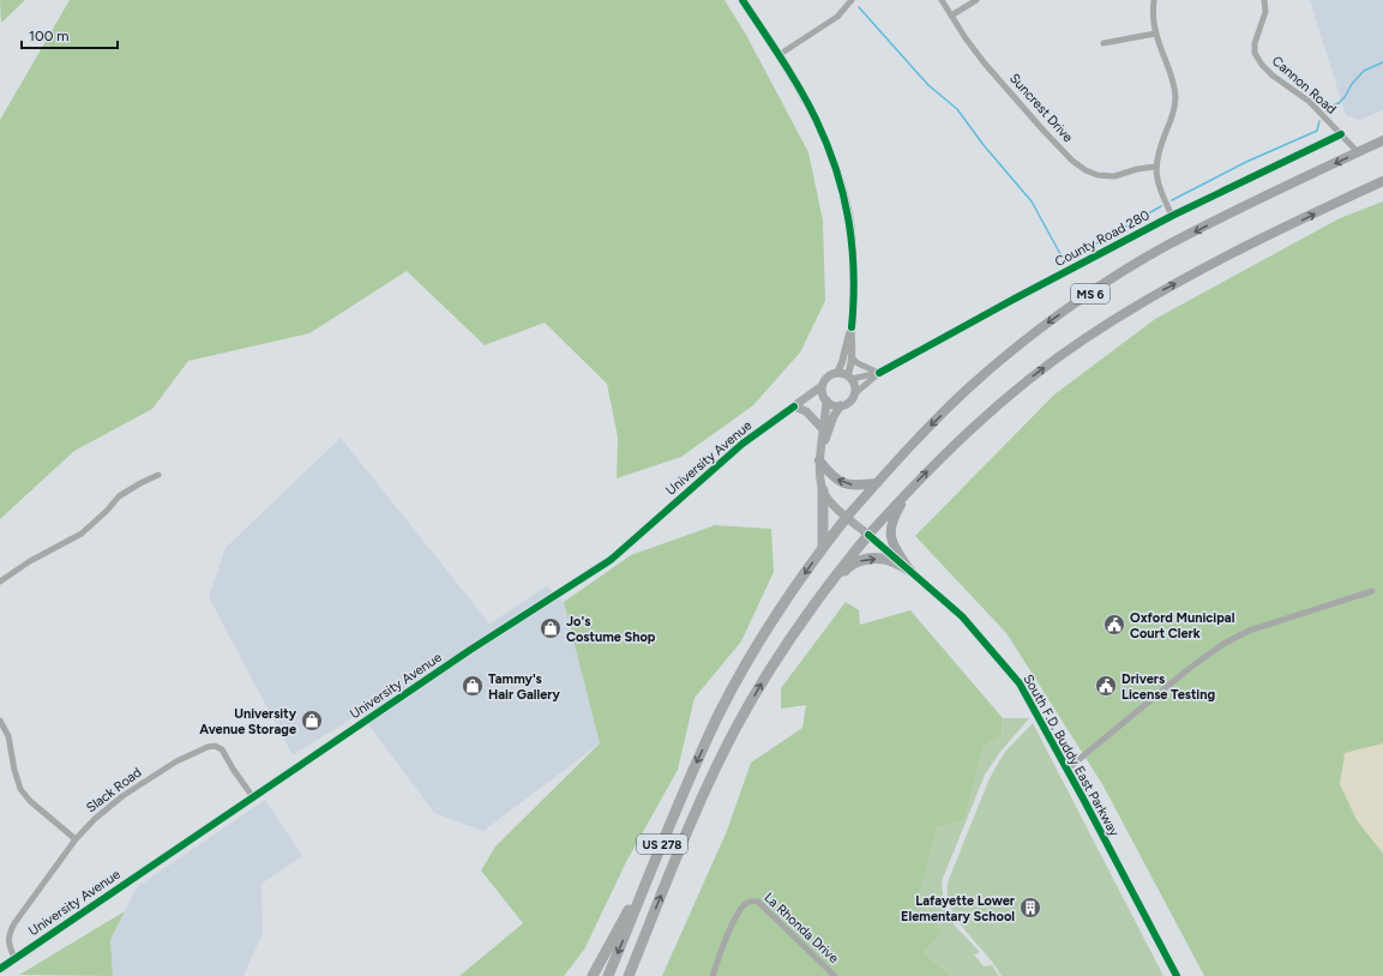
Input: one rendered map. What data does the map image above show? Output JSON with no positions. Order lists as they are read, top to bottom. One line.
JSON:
{"streets":{"highway":["MS 6","US 278"],"main road":["University Avenue"],"street":["Cannon Road","Suncrest Drive","County Road 280","South F.D. Buddy East Parkway","Slack Road","La Rhonda Drive"]},"crossings":[["Cannon Road","County Road 280"],["Cannon Road","MS 6"],["MS 6","South F.D. Buddy East Parkway"],["MS 6","US 278"],["University Avenue","Slack Road"],["South F.D. Buddy East Parkway","US 278"]],"places":{"public building":["Oxford Municipal Court Clerk","Drivers License Testing"],"shop":["Jo's Costume Shop","Tammy's Hair Gallery","University Avenue Storage"],"building":["Lafayette Lower Elementary School"]},"scale_bar":"100 m"}
